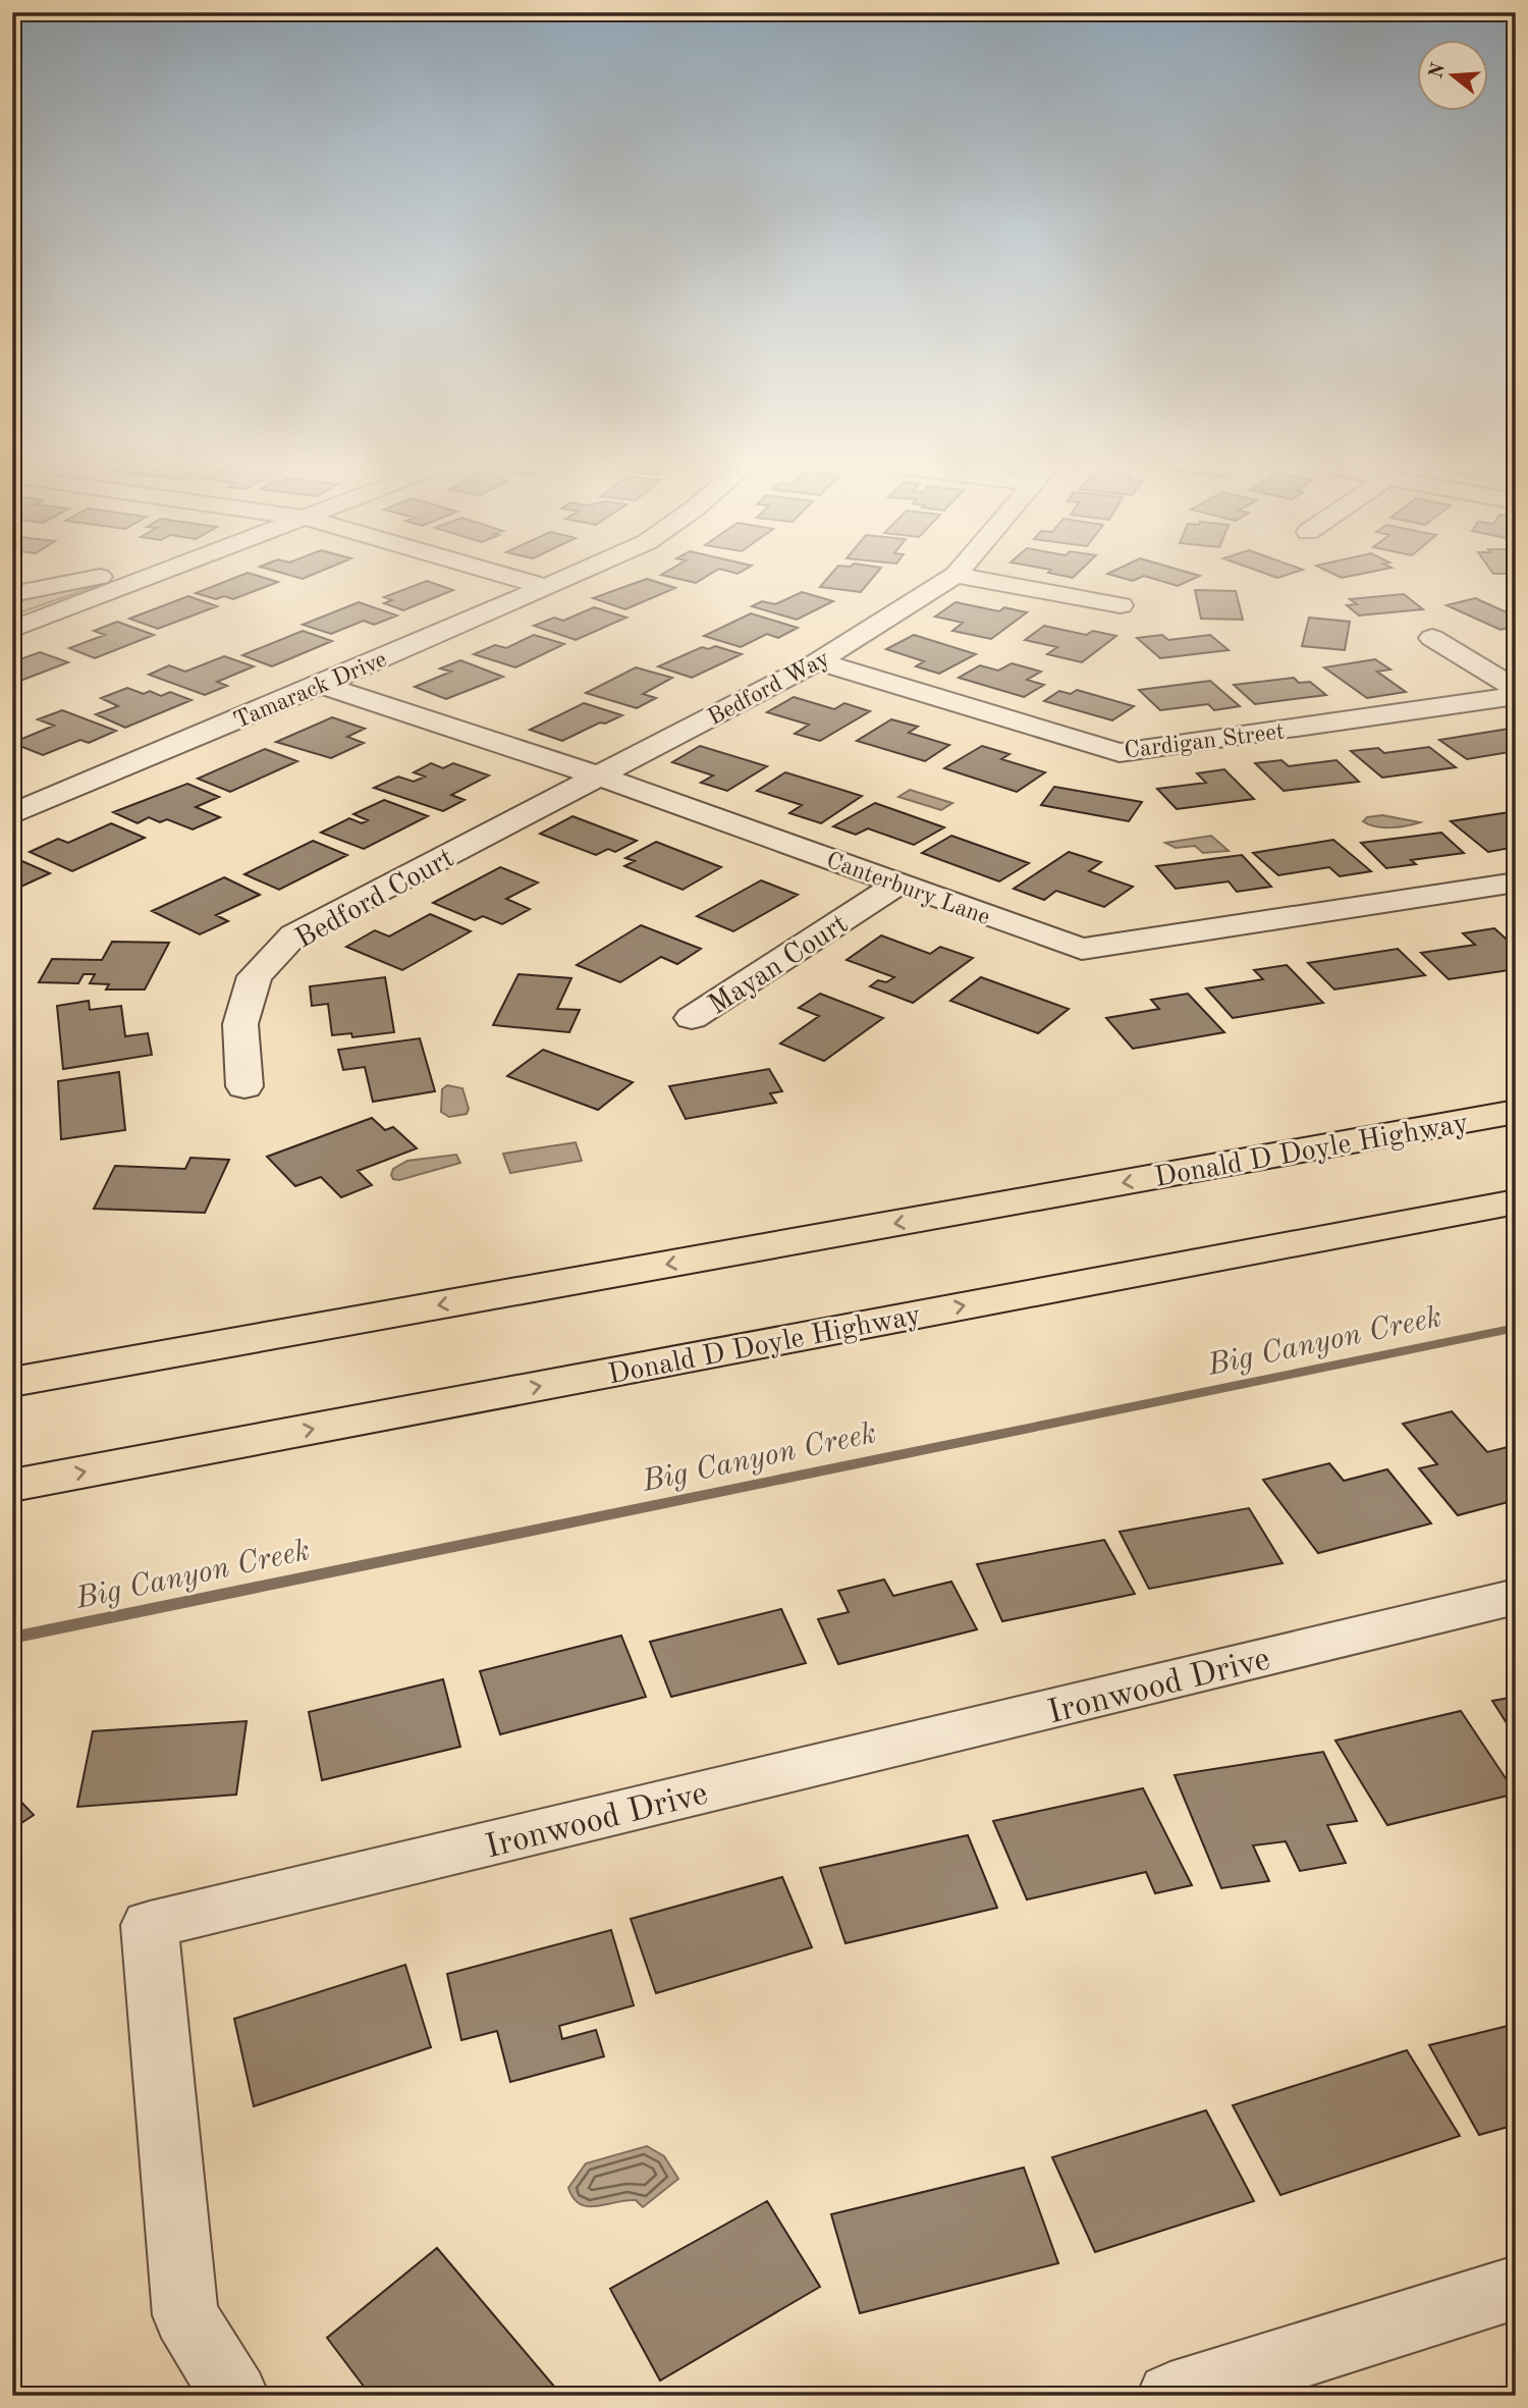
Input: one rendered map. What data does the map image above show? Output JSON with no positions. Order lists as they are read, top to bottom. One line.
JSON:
{"streets":{"highway":["Donald D Doyle Highway"],"street":["Bedford Way","Tamarack Drive","Cardigan Street","Canterbury Lane","Bedford Court","Mayan Court","Ironwood Drive"]},"crossings":[["Bedford Way","Cardigan Street"],["Bedford Way","Canterbury Lane"],["Bedford Way","Bedford Court"],["Tamarack Drive","Canterbury Lane"],["Canterbury Lane","Bedford Court"],["Canterbury Lane","Mayan Court"]],"water":["Big Canyon Creek"],"north":"left"}
